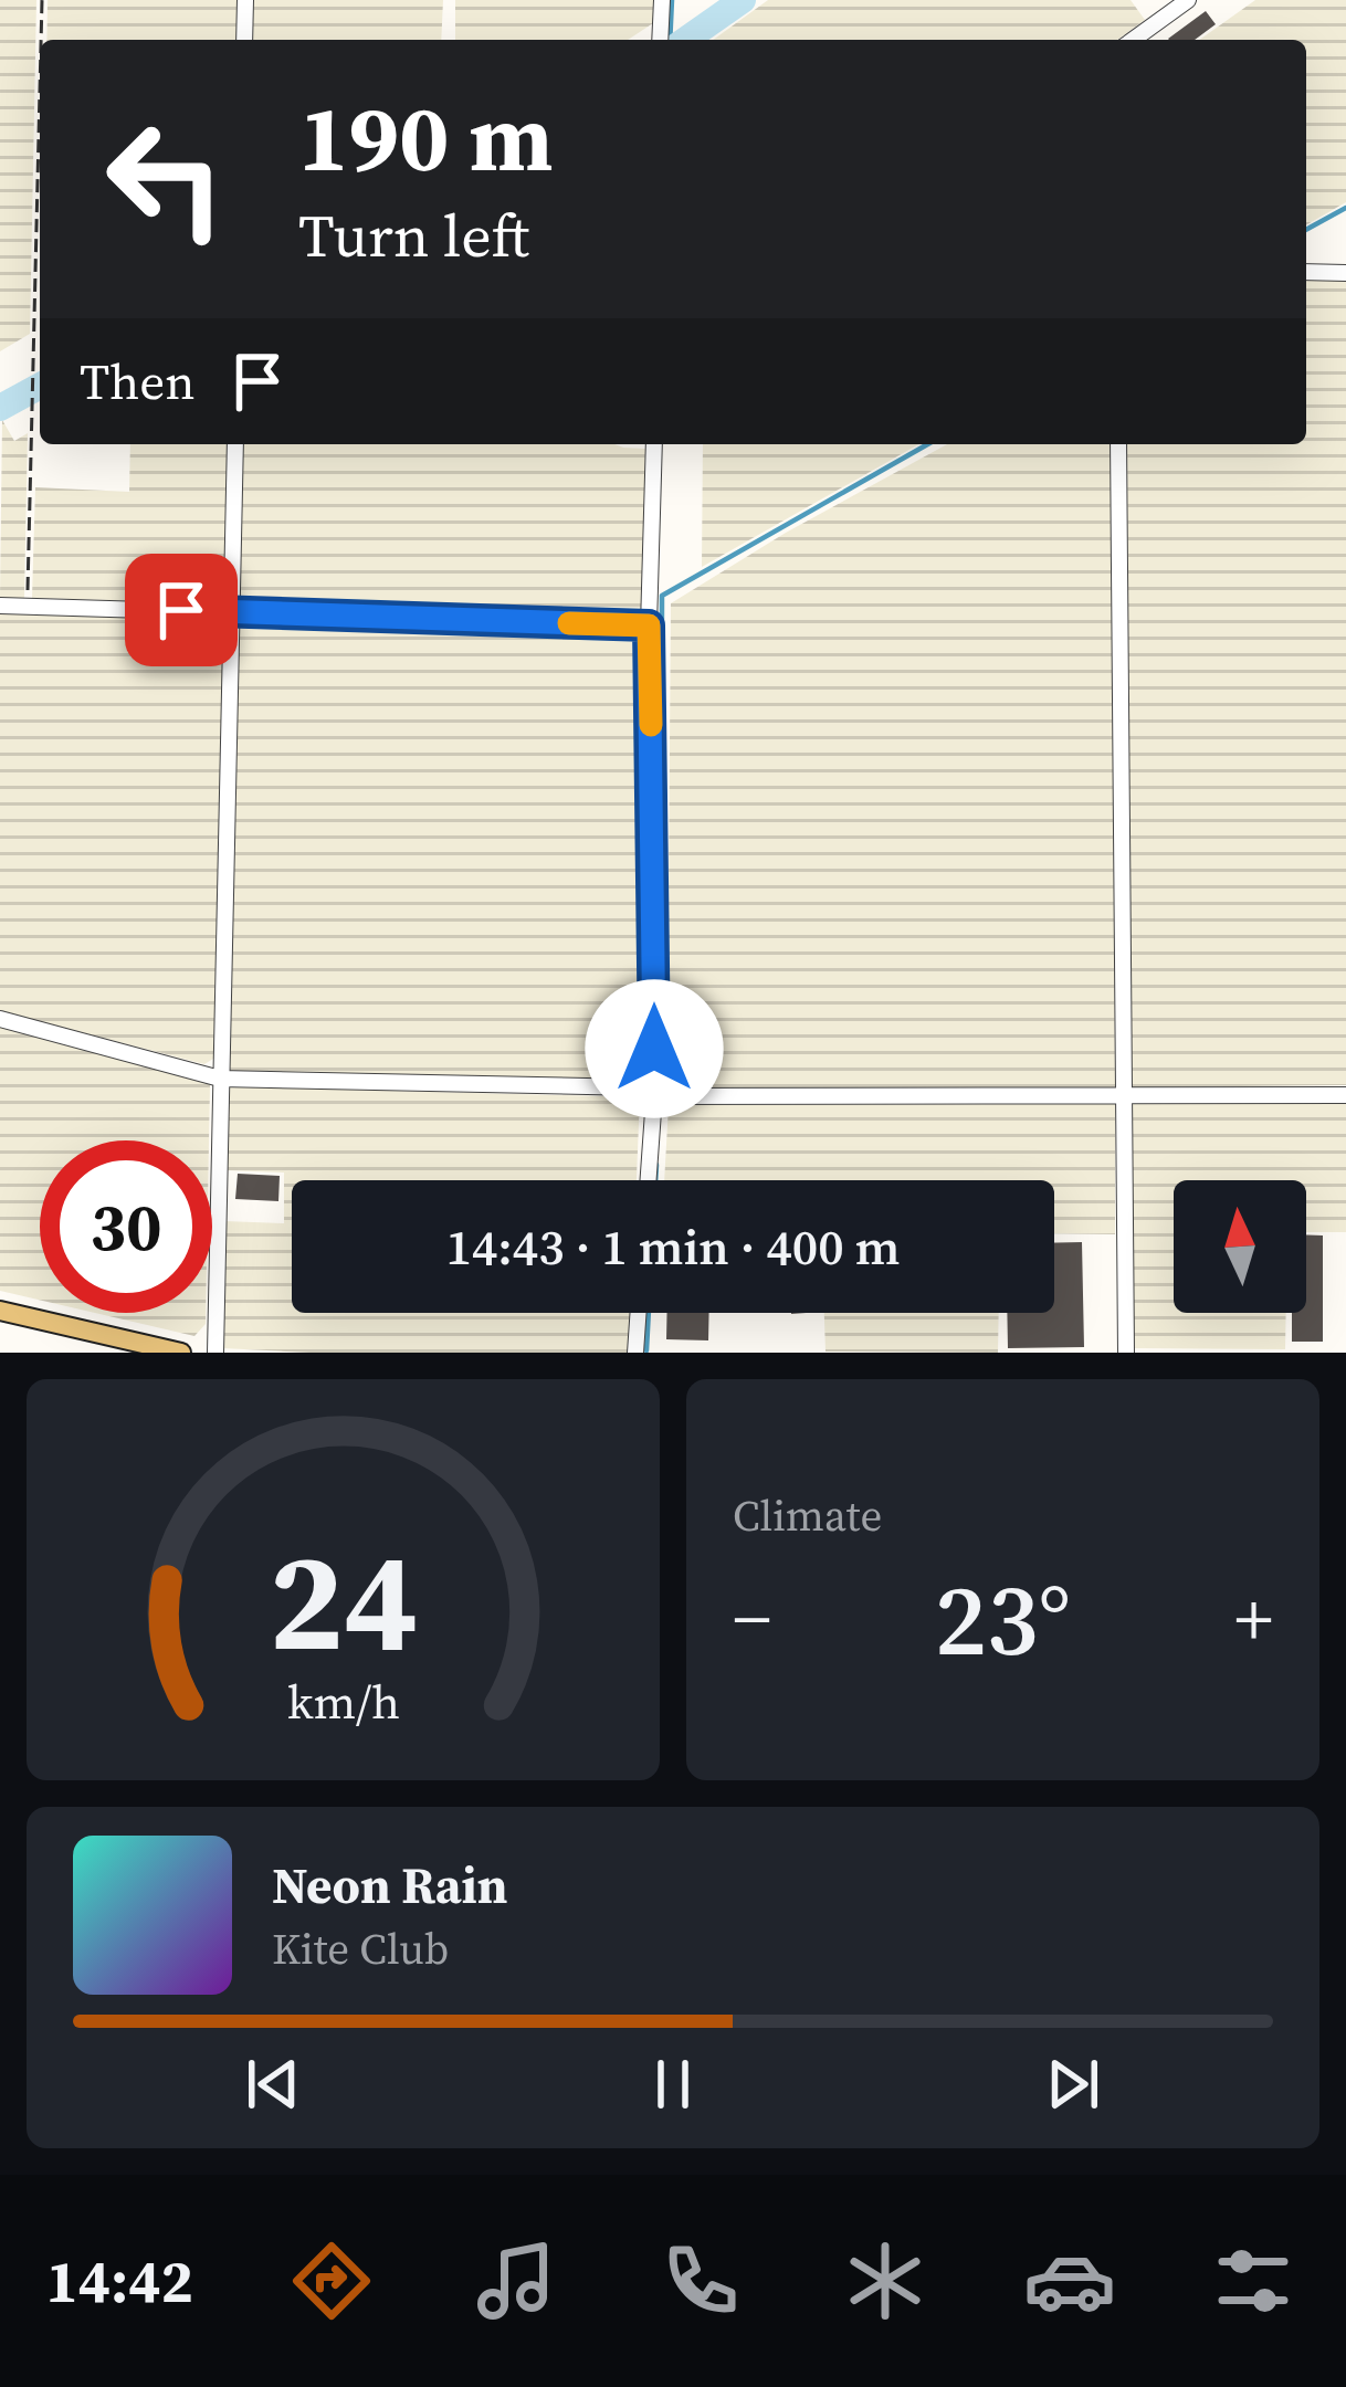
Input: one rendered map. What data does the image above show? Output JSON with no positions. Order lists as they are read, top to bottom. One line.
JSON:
{"north":"top","page":{"turn":["190 m","Turn left"],"then":"Then","limit":"30","trip":"14:43 · 1 min · 400 m","tile":"Climate","heat":["−","23°","+"],"song":["Neon Rain","Kite Club"],"tabs":"14:42","gauge":["24","km/h"]}}
